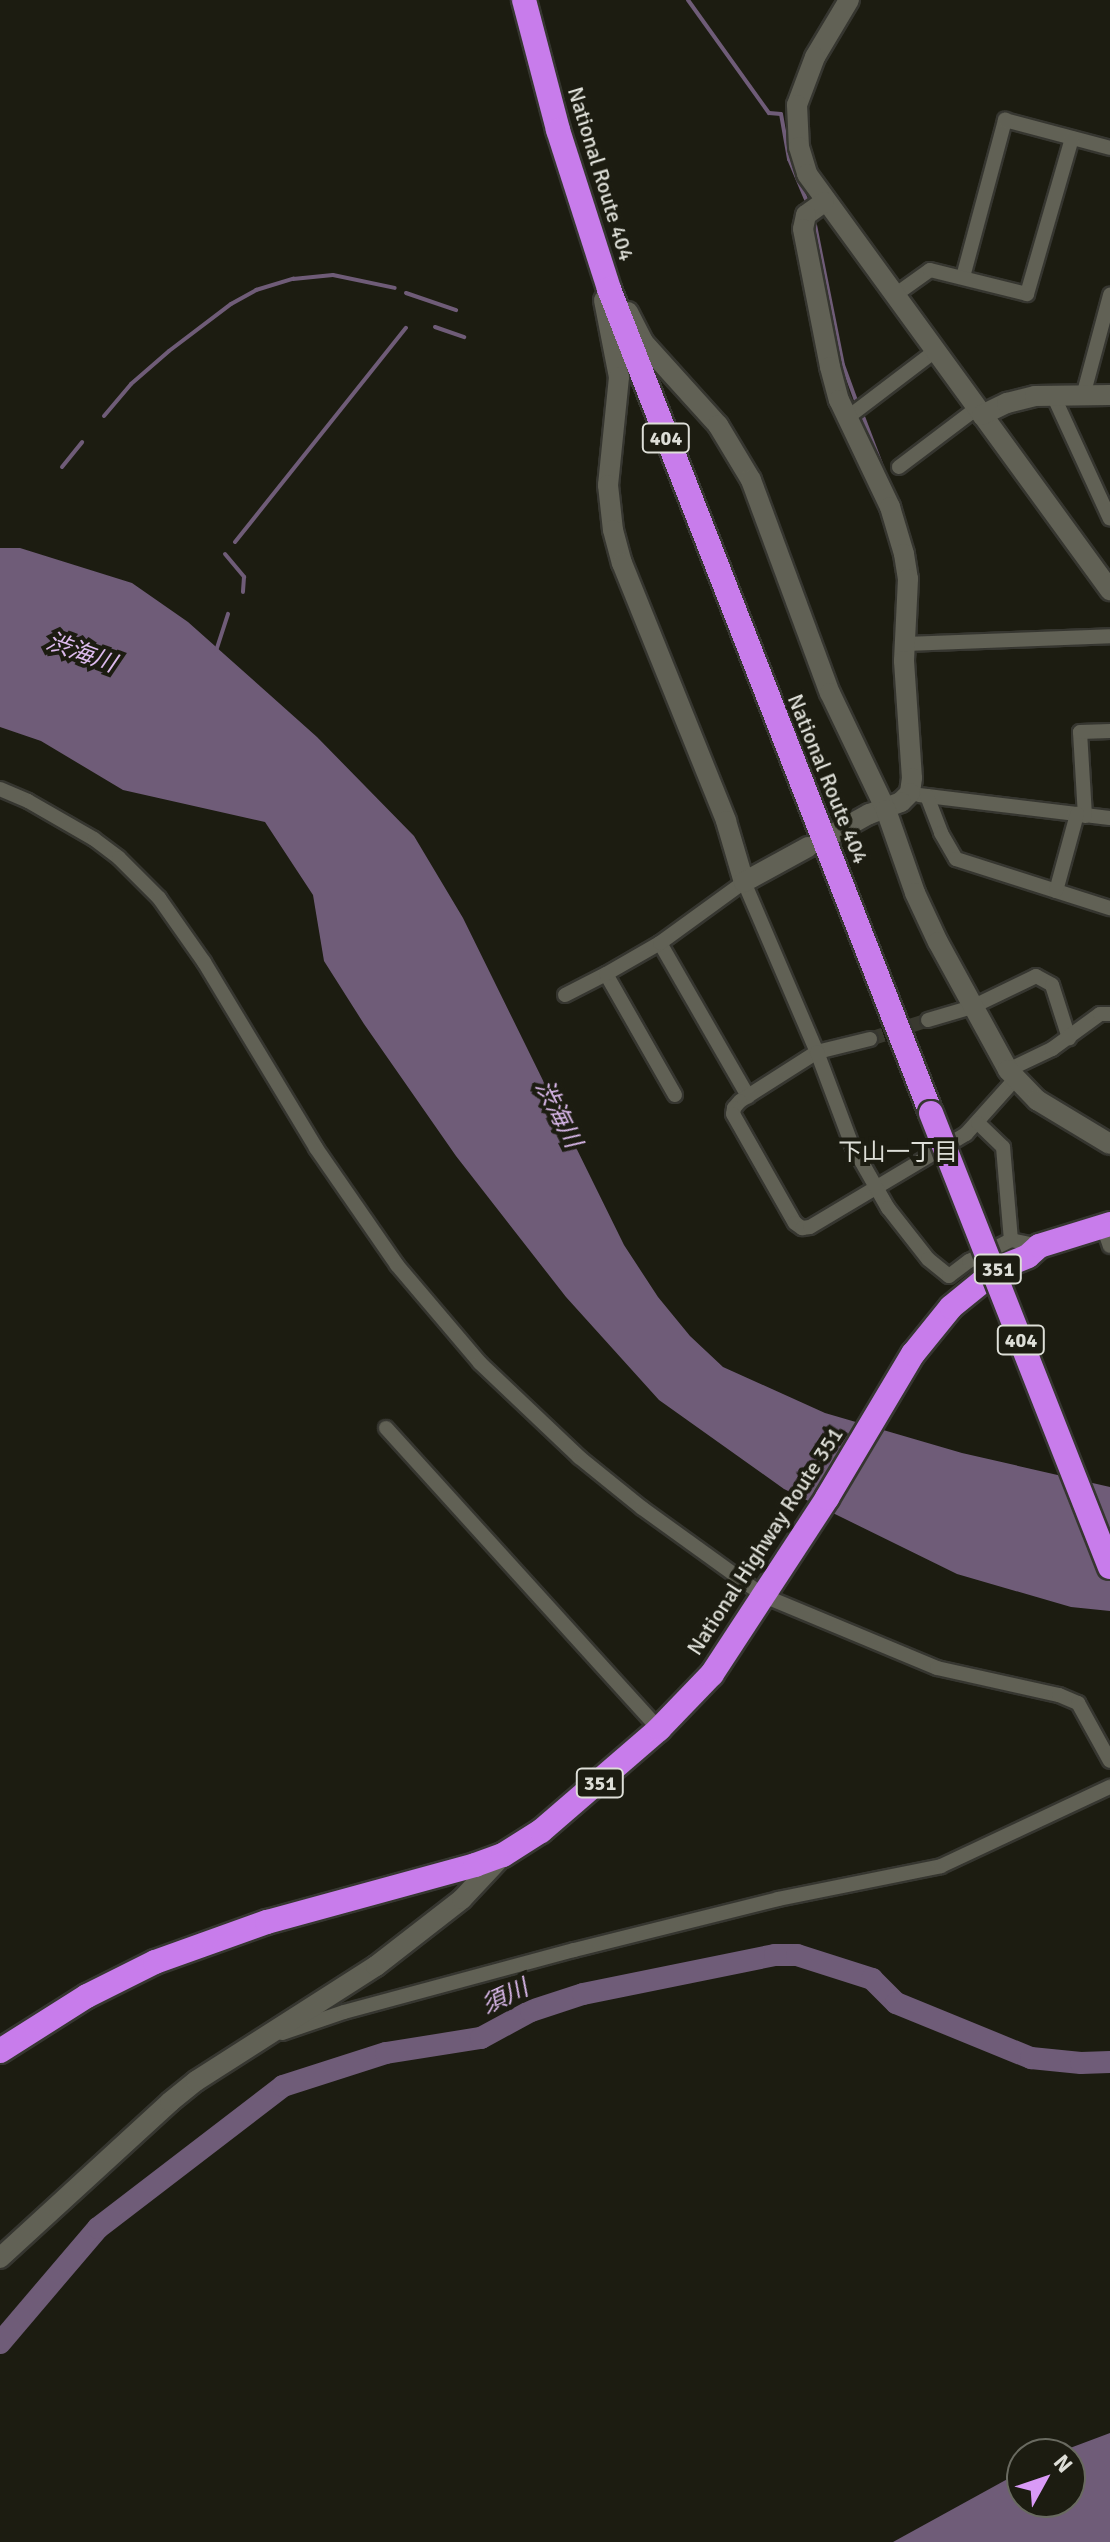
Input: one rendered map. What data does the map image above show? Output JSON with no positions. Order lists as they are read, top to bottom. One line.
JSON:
{"streets":{"highway":["National Route 404","404","351","National Highway Route 351"]},"districts":["下山一丁目"],"water":["渋海川","須川"],"north":"top right"}
